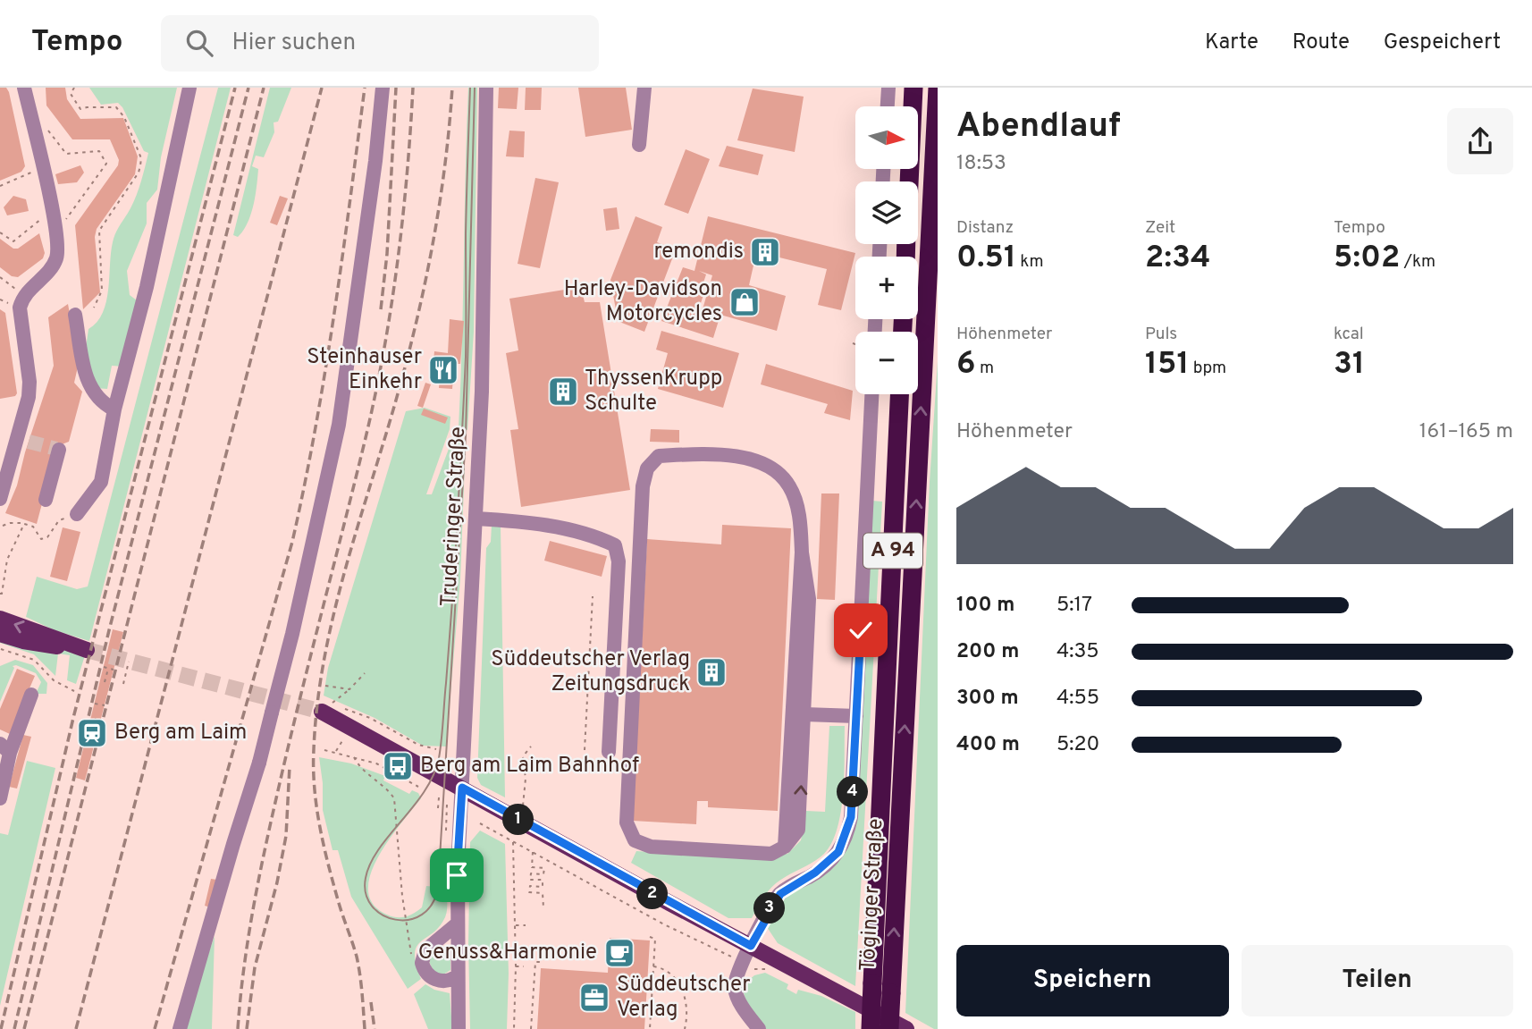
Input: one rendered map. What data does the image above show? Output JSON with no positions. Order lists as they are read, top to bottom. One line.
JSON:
{"streets":{"highway":["A 94","Töginger Straße"],"street":["Truderinger Straße"]},"places":{"building":["remondis","ThyssenKrupp Schulte","Süddeutscher Verlag Zeitungsdruck"],"shop":["Harley-Davidson Motorcycles"],"restaurant":["Steinhauser Einkehr"],"station":["Berg am Laim"],"bus stop":["Berg am Laim Bahnhof"],"cafe":["Genuss&Harmonie"],"office":["Süddeutscher Verlag"]},"north":"right","page":{"header":"Tempo","search":"Hier suchen","nav":["Karte","Route","Gespeichert"],"heading":["Abendlauf","18:53"],"map_buttons":["+","−"],"stats":[["Distanz","0.51 km"],["Zeit","2:34"],["Tempo","5:02 /km"],["Höhenmeter","6 m"],["Puls","151 bpm"],["kcal","31"]],"chart":["Höhenmeter","161–165 m"],"list":[{"name":"100 m","note":"5:17"},{"name":"200 m","note":"4:35"},{"name":"300 m","note":"4:55"},{"name":"400 m","note":"5:20"}],"pins":["4","1","2","3"],"buttons":["Speichern","Teilen"]}}
